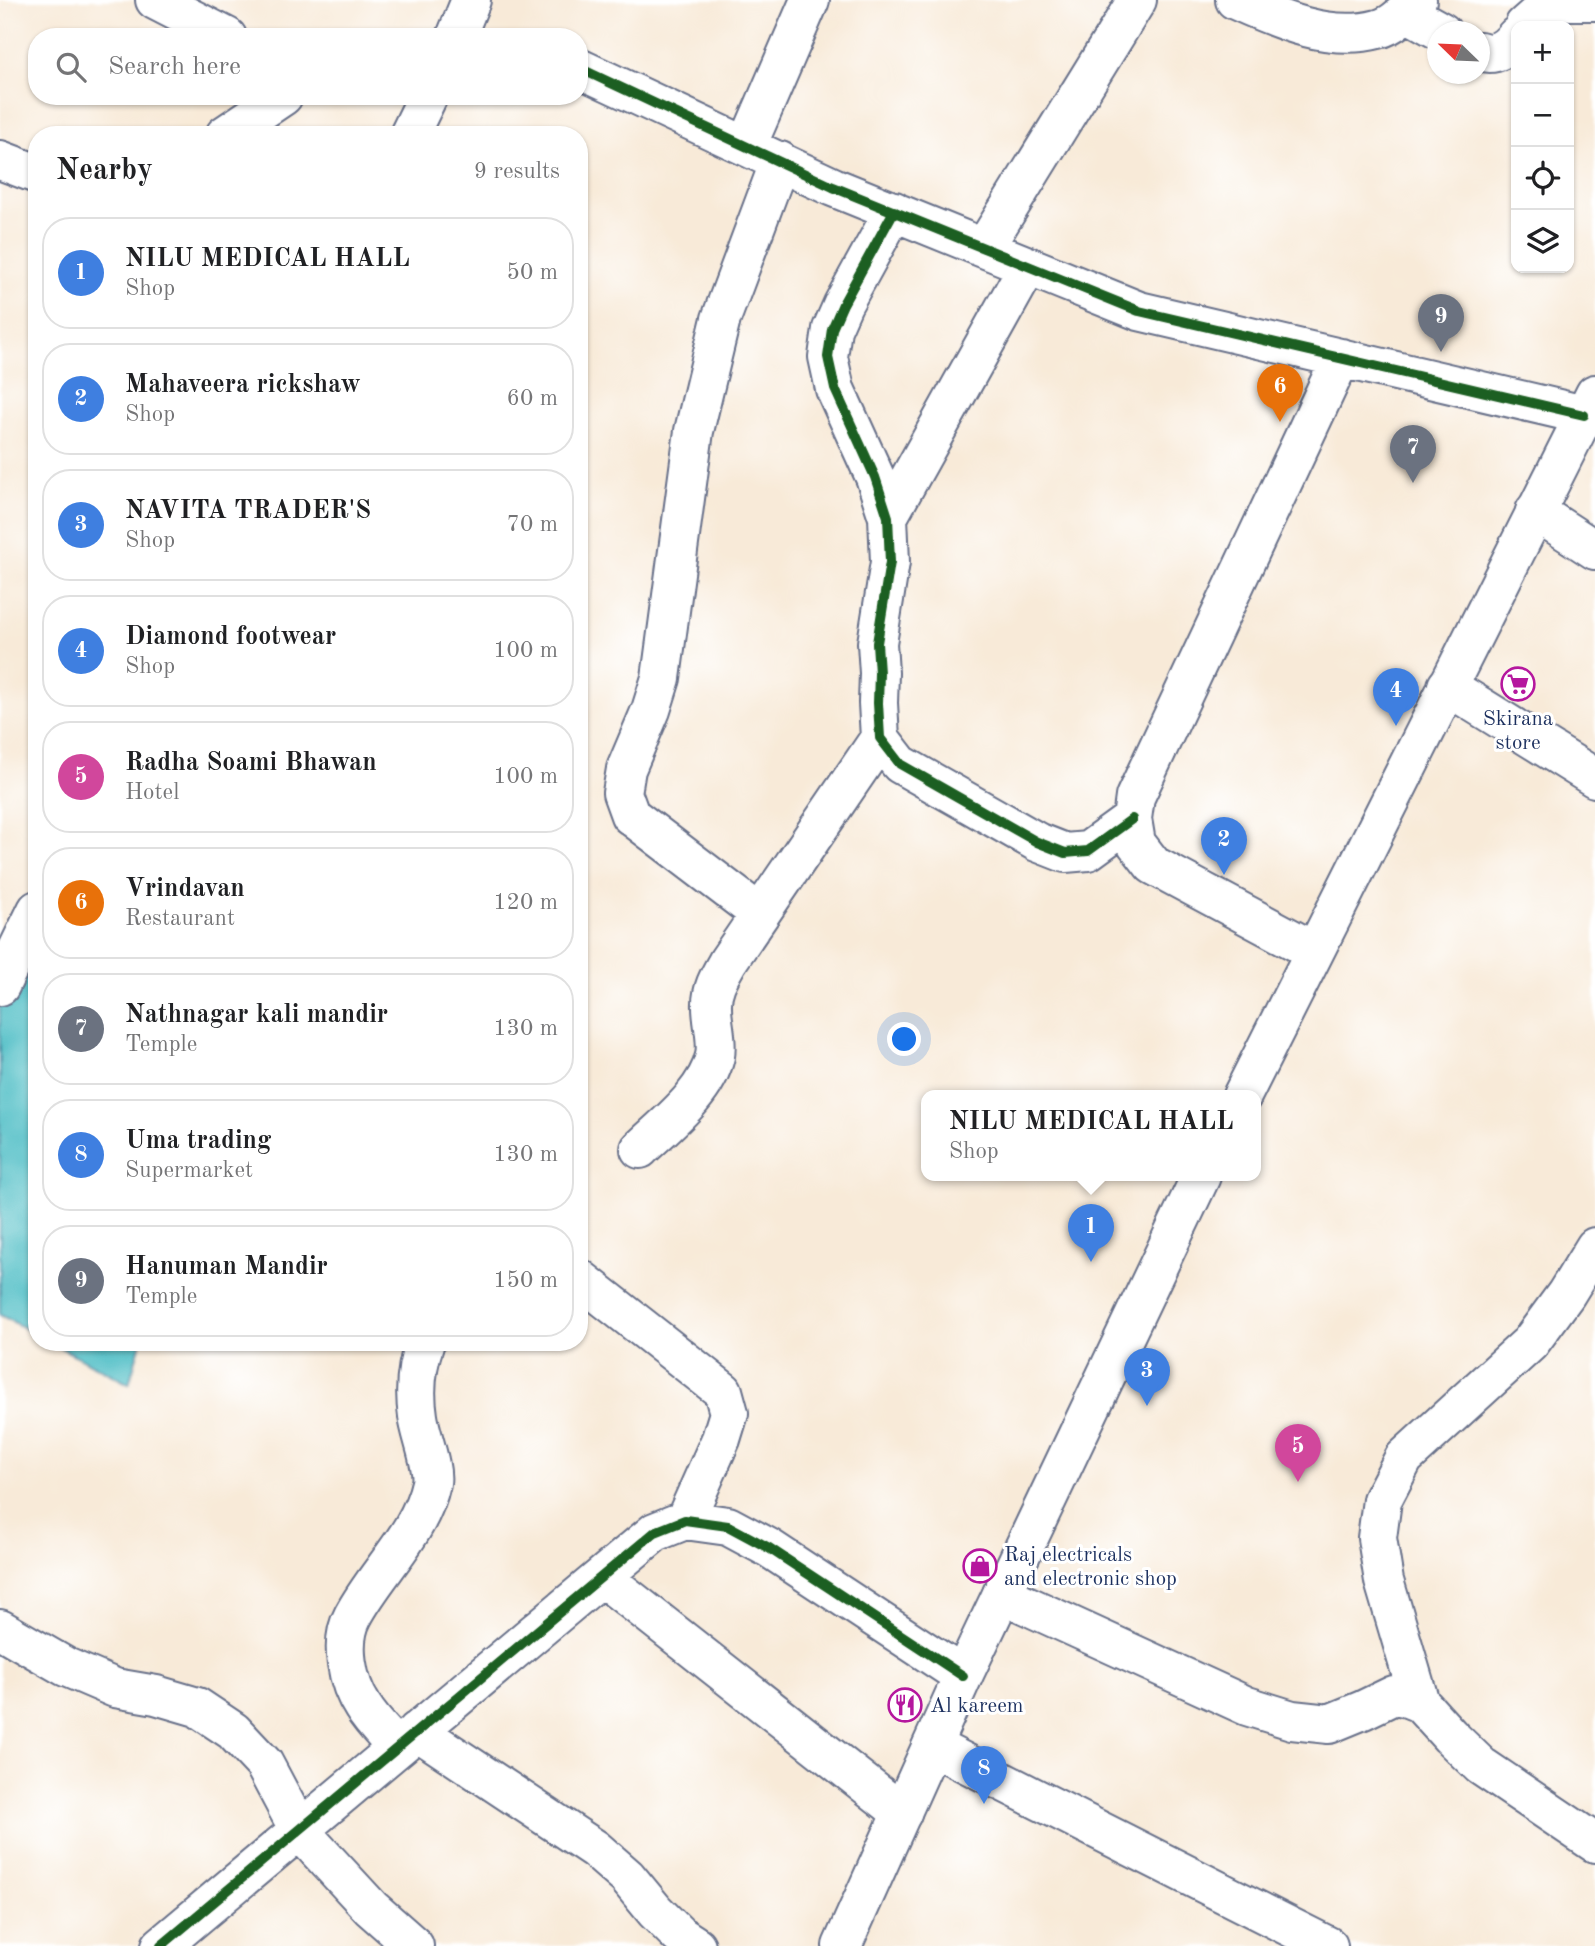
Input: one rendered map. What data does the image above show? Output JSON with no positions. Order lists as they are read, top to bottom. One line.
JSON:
{"places":{"supermarket":["Skirana store"],"shop":["Raj electricals and electronic shop"],"restaurant":["Al kareem"]},"north":"top left","page":{"map_buttons":["+","−"],"search":"Search here","heading":["Nearby","9 results"],"list":[{"mark":"1","name":"NILU MEDICAL HALL","note":"Shop","value":"50 m"},{"mark":"2","name":"Mahaveera rickshaw","note":"Shop","value":"60 m"},{"mark":"3","name":"NAVITA TRADER'S","note":"Shop","value":"70 m"},{"mark":"4","name":"Diamond footwear","note":"Shop","value":"100 m"},{"mark":"5","name":"Radha Soami Bhawan","note":"Hotel","value":"100 m"},{"mark":"6","name":"Vrindavan","note":"Restaurant","value":"120 m"},{"mark":"7","name":"Nathnagar kali mandir","note":"Temple","value":"130 m"},{"mark":"8","name":"Uma trading","note":"Supermarket","value":"130 m"},{"mark":"9","name":"Hanuman Mandir","note":"Temple","value":"150 m"}],"pins":["9","6","7","4","2","1","3","5","8"],"popup":["NILU MEDICAL HALL","Shop"]}}
